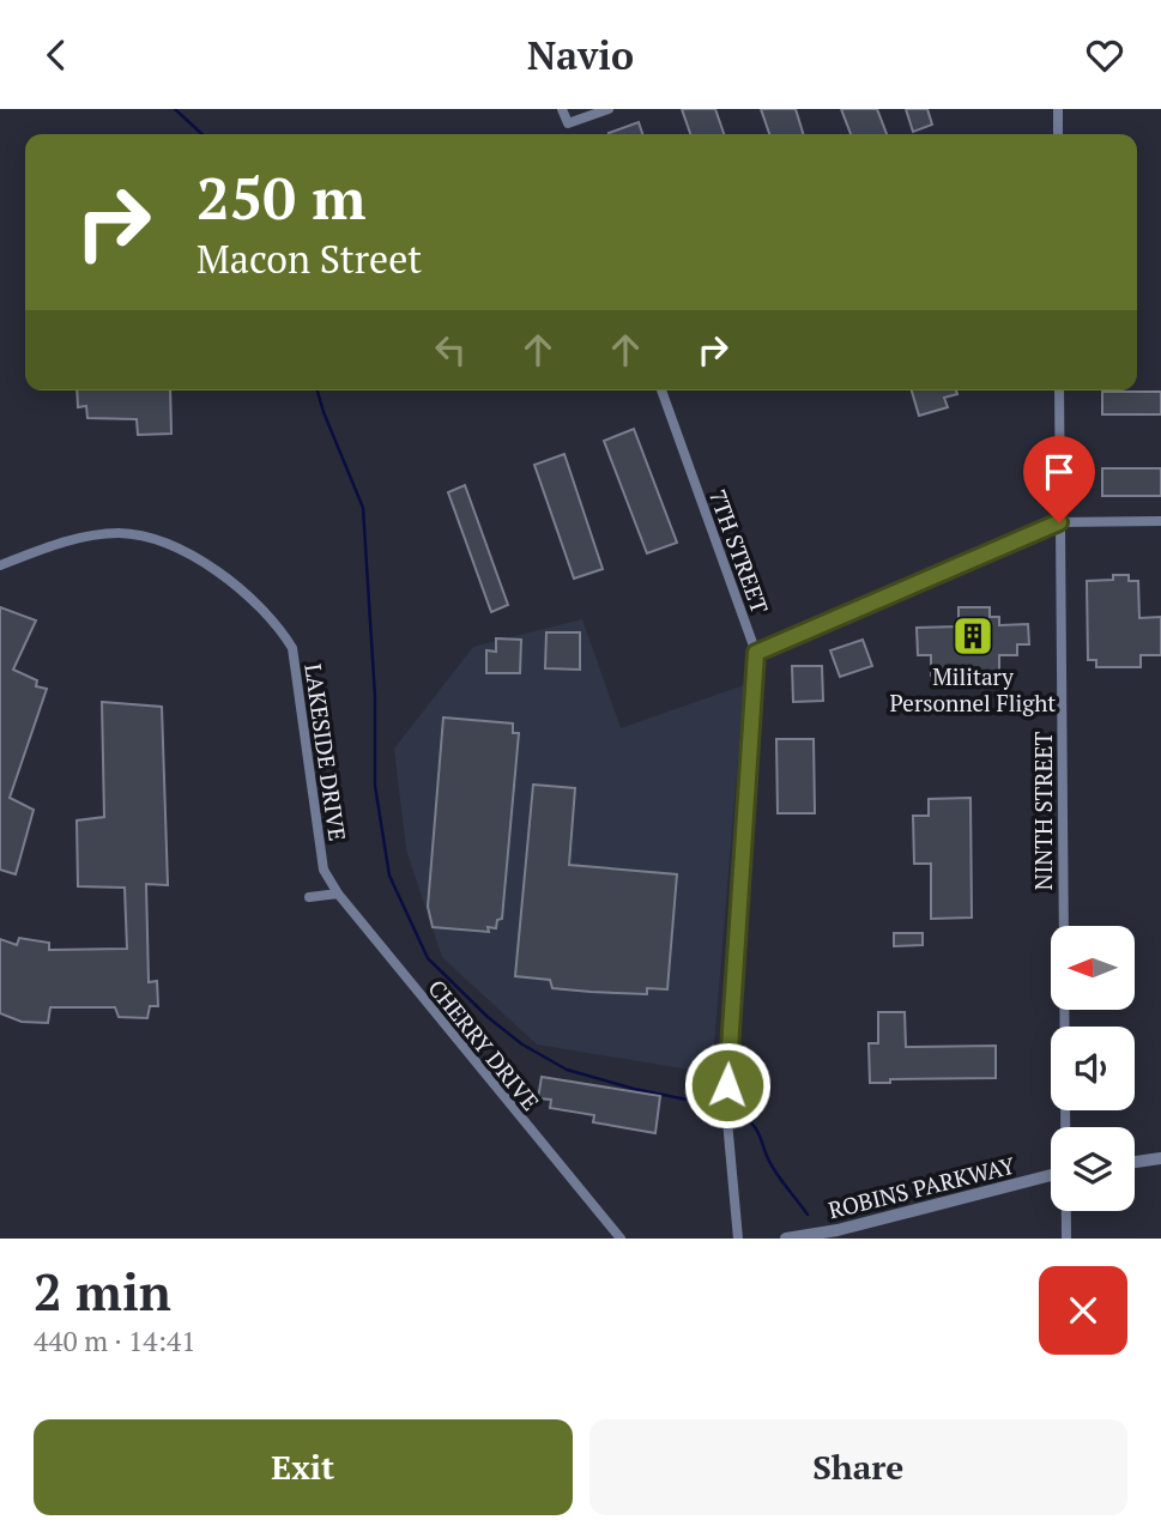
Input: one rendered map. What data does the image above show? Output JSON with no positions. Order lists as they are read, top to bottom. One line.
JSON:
{"streets":{"street":["7TH STREET","LAKESIDE DRIVE","NINTH STREET","CHERRY DRIVE","ROBINS PARKWAY"]},"crossings":[["LAKESIDE DRIVE","CHERRY DRIVE"]],"places":{"building":["Military Personnel Flight"]},"north":"left","page":{"header":"Navio","turn":["250 m","Macon Street"],"heading":["2 min","440 m · 14:41"],"buttons":["Exit","Share"]}}
